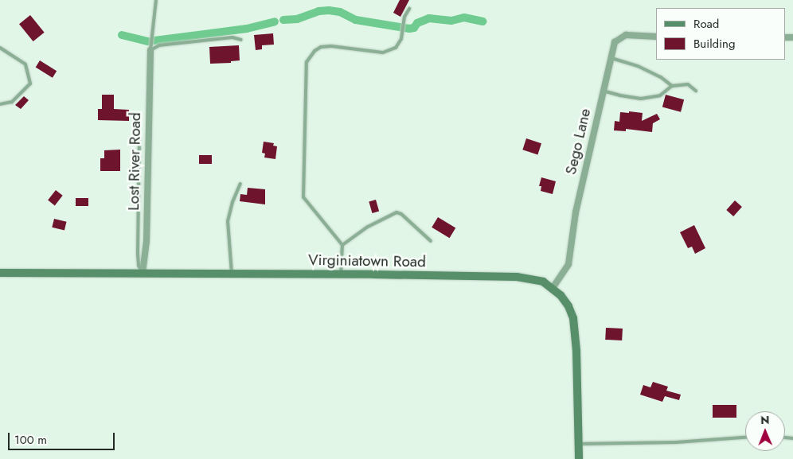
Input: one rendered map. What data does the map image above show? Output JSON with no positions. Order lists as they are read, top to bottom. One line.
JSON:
{"streets":{"street":["Sego Lane","Lost River Road","Virginiatown Road"]},"crossings":[["Sego Lane","Virginiatown Road"],["Lost River Road","Virginiatown Road"]],"legend":["Road","Building"],"scale_bar":"100 m","north":"top"}
